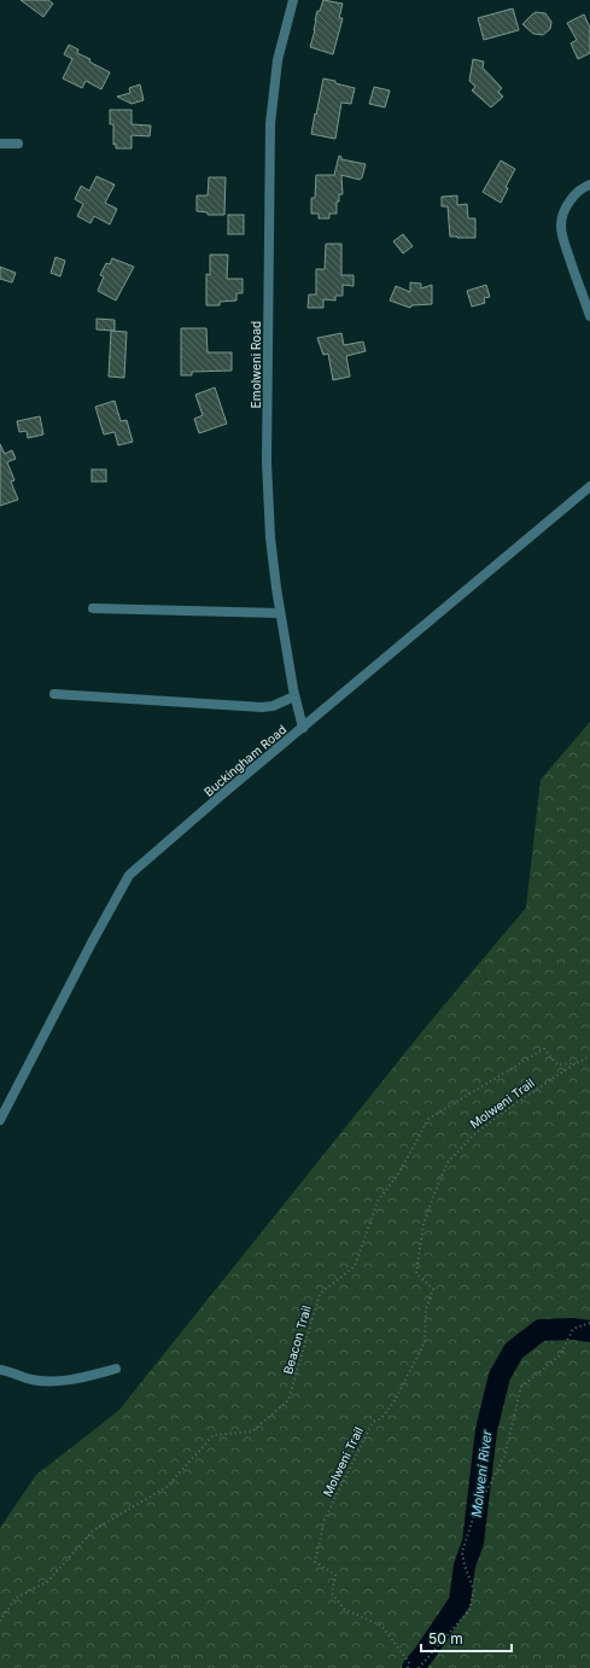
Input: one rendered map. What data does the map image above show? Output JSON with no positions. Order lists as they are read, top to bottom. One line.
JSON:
{"streets":{"street":["Emolweni Road","Buckingham Road"],"path":["Molweni Trail","Beacon Trail"]},"crossings":[["Emolweni Road","Buckingham Road"],["Molweni Trail","Beacon Trail"]],"water":["Molweni River"],"scale_bar":"50 m"}
